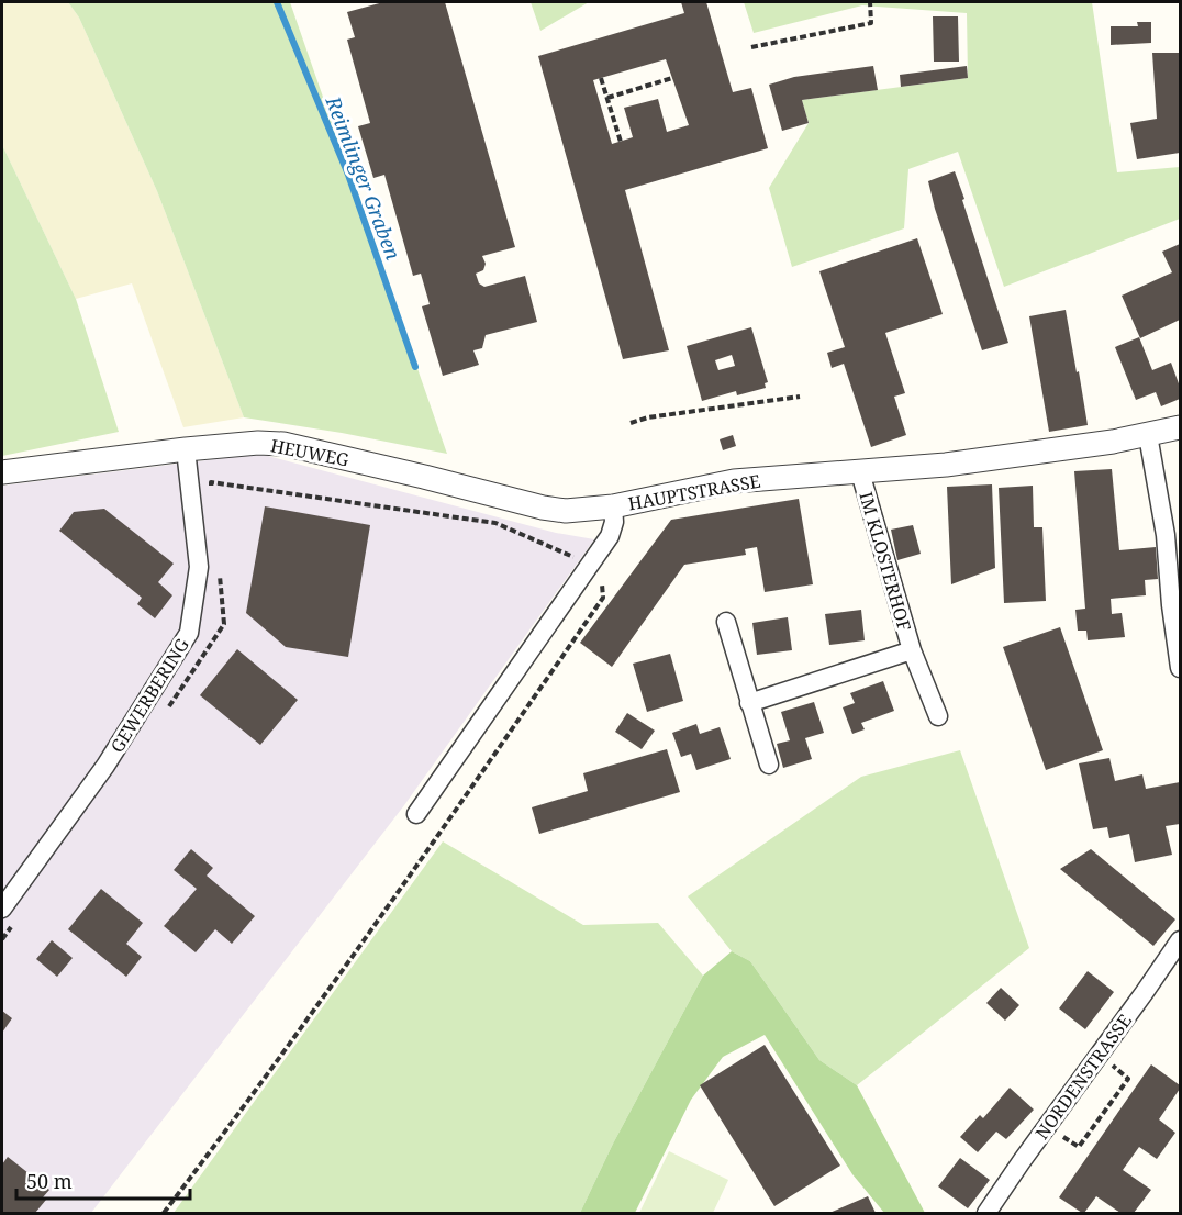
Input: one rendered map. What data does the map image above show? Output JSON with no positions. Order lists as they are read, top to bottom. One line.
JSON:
{"streets":{"street":["HEUWEG","HAUPTSTRASSE","IM KLOSTERHOF","GEWERBERING","NORDENSTRASSE"]},"crossings":[["HEUWEG","HAUPTSTRASSE"],["HEUWEG","GEWERBERING"],["HAUPTSTRASSE","IM KLOSTERHOF"]],"water":["Reimlinger Graben"],"scale_bar":"50 m"}
